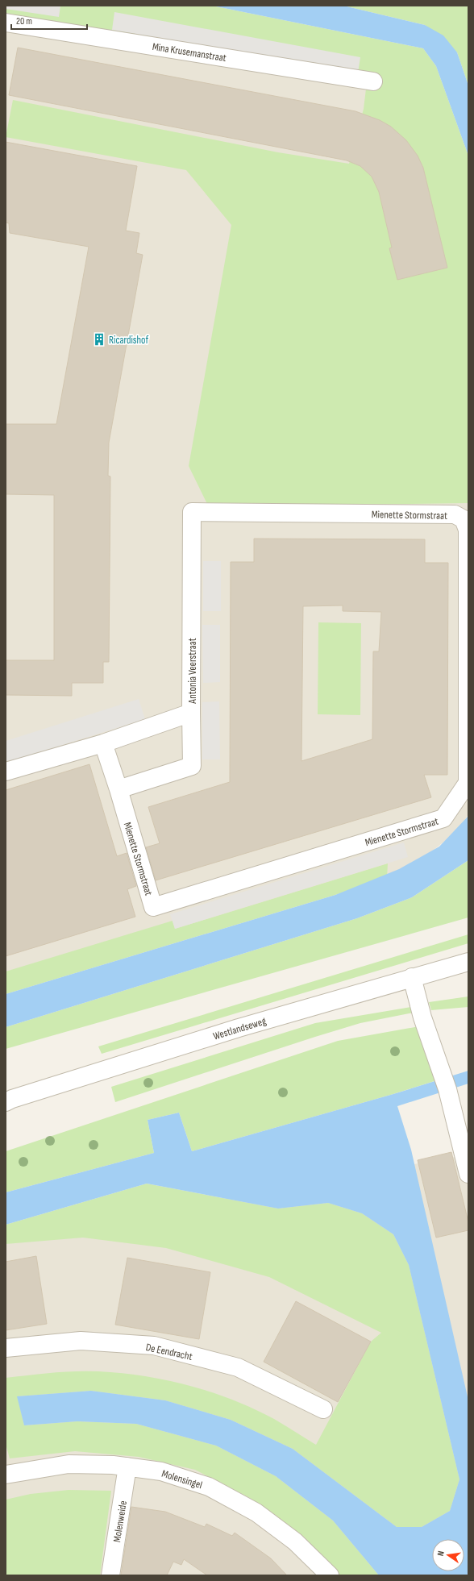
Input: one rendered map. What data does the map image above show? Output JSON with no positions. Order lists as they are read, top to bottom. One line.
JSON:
{"streets":{"street":["Mina Krusemanstraat","Mienette Stormstraat","Antonia Veerstraat","Westlandseweg","De Eendracht","Molensingel","Molenweide"]},"crossings":[["Mienette Stormstraat","Antonia Veerstraat"],["Molensingel","Molenweide"]],"places":{"building":["Ricardishof"]},"scale_bar":"20 m","north":"left"}
